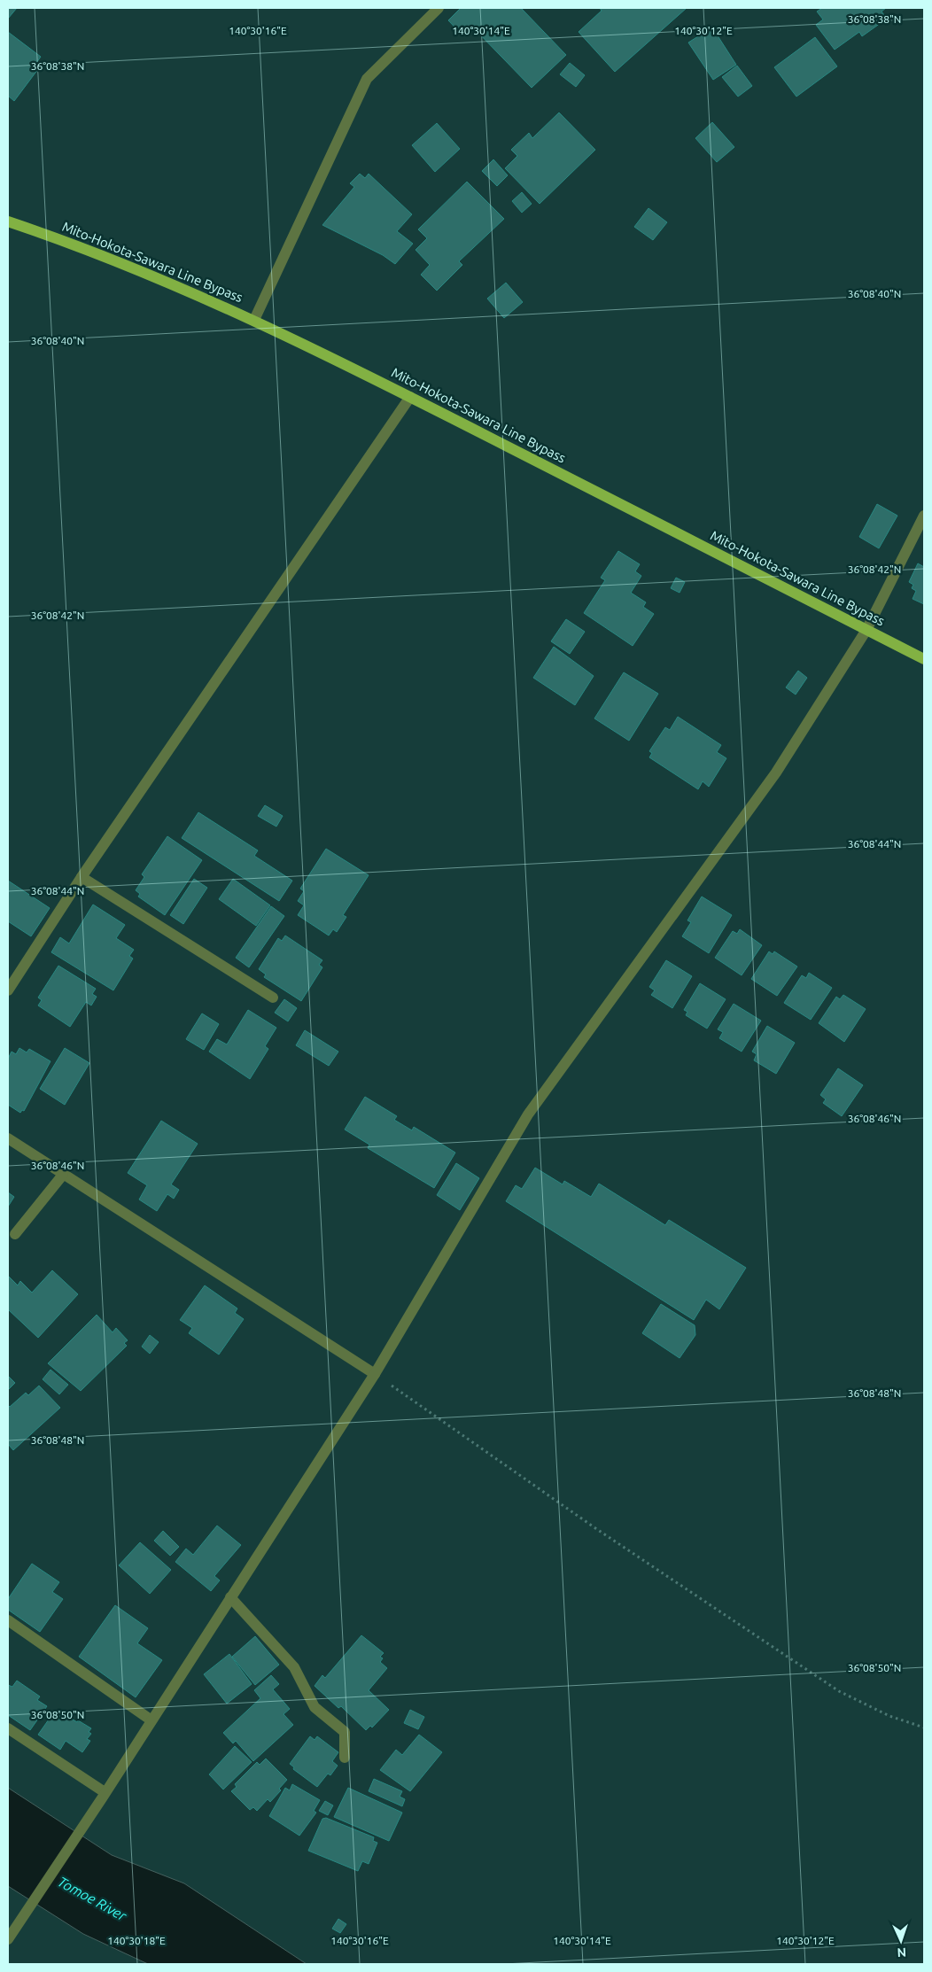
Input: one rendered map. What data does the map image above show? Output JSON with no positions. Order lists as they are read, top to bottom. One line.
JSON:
{"streets":{"main road":["Mito-Hokota-Sawara Line Bypass"]},"water":["Tomoe River"],"north":"bottom","coordinates":["36°08'38\"N","140°30'16\"E","140°30'14\"E","140°30'12\"E","36°08'40\"N","36°08'42\"N","36°08'44\"N","36°08'46\"N","36°08'48\"N","36°08'50\"N","140°30'18\"E"]}
